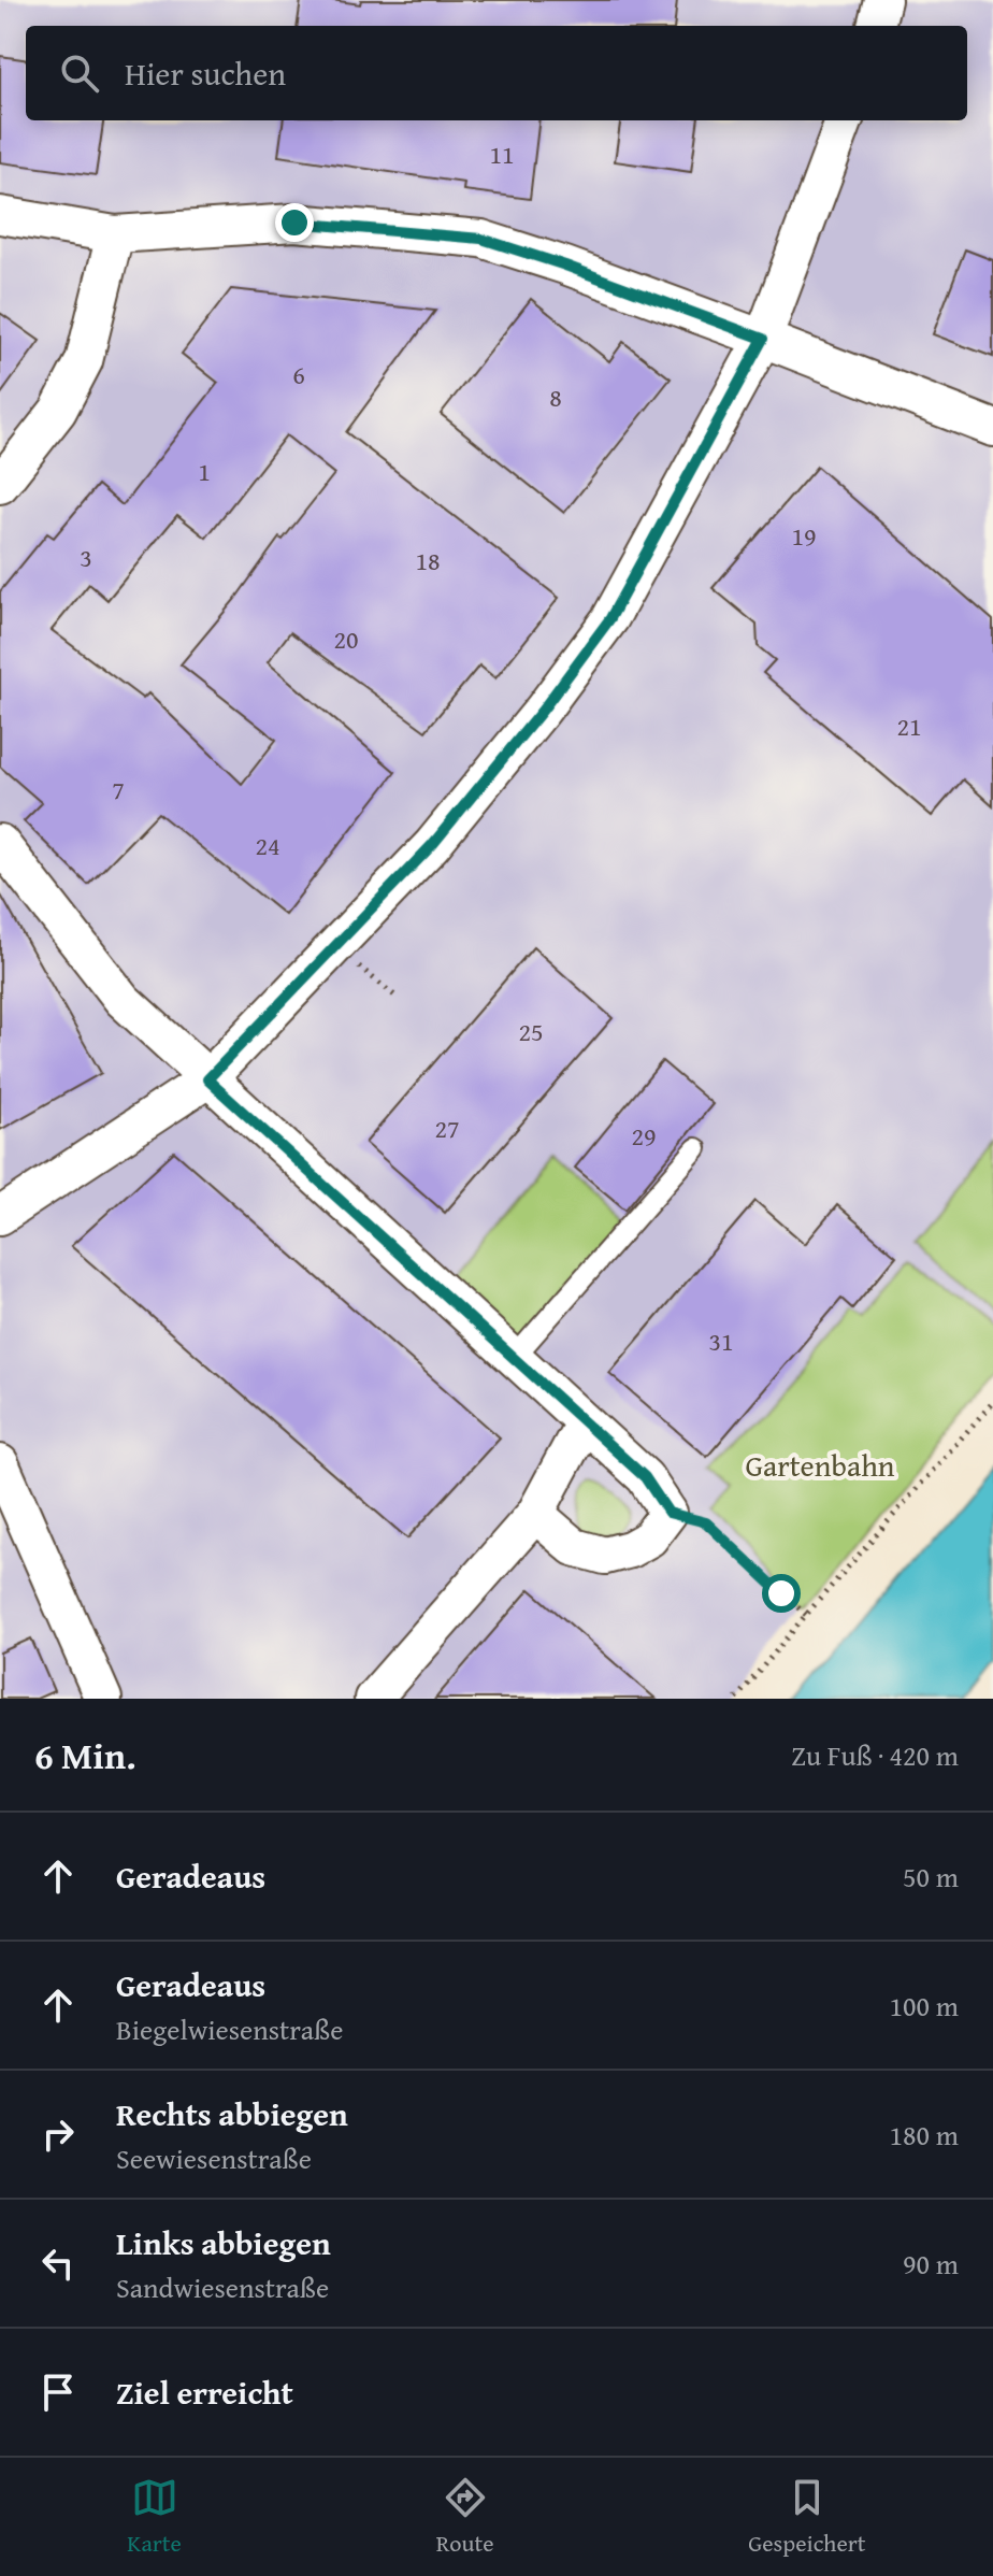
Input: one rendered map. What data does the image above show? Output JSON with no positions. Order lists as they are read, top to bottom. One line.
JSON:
{"parks":["Gartenbahn"],"house_numbers":["11","6","8","1","19","3","18","20","21","7","24","25","27","29","31"],"page":{"search":"Hier suchen","heading":["6 Min.","Zu Fuß · 420 m"],"list":[["Geradeaus","50 m"],["Geradeaus","Biegelwiesenstraße","100 m"],["Rechts abbiegen","Seewiesenstraße","180 m"],["Links abbiegen","Sandwiesenstraße","90 m"],"Ziel erreicht"],"nav":["Karte","Route","Gespeichert"]}}
